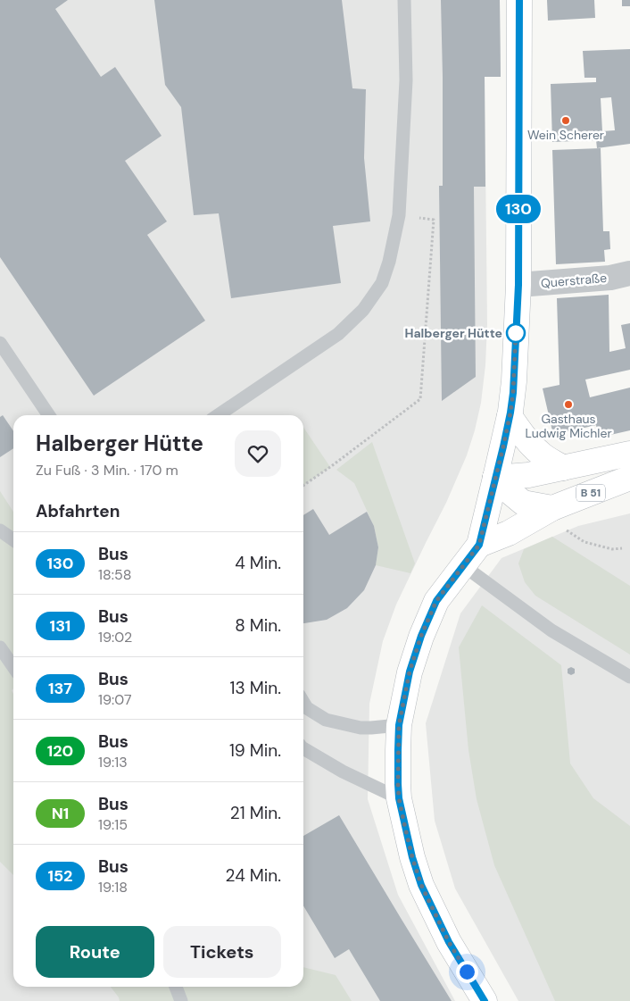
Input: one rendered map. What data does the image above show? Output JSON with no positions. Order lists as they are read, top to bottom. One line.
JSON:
{"streets":{"main road":["B 51"],"street":["Querstraße"]},"places":["Wein Scherer","Halberger Hütte","Gasthaus Ludwig Michler"],"lines":["bus line 130"],"page":{"on_map":"130","heading":[["Halberger Hütte","Zu Fuß · 3 Min. · 170 m"],"Abfahrten"],"list":[{"mark":"130","name":"Bus","note":"18:58","value":"4 Min."},{"mark":"131","name":"Bus","note":"19:02","value":"8 Min."},{"mark":"137","name":"Bus","note":"19:07","value":"13 Min."},{"mark":"120","name":"Bus","note":"19:13","value":"19 Min."},{"mark":"N1","name":"Bus","note":"19:15","value":"21 Min."},{"mark":"152","name":"Bus","note":"19:18","value":"24 Min."}],"buttons":["Route","Tickets"]}}
